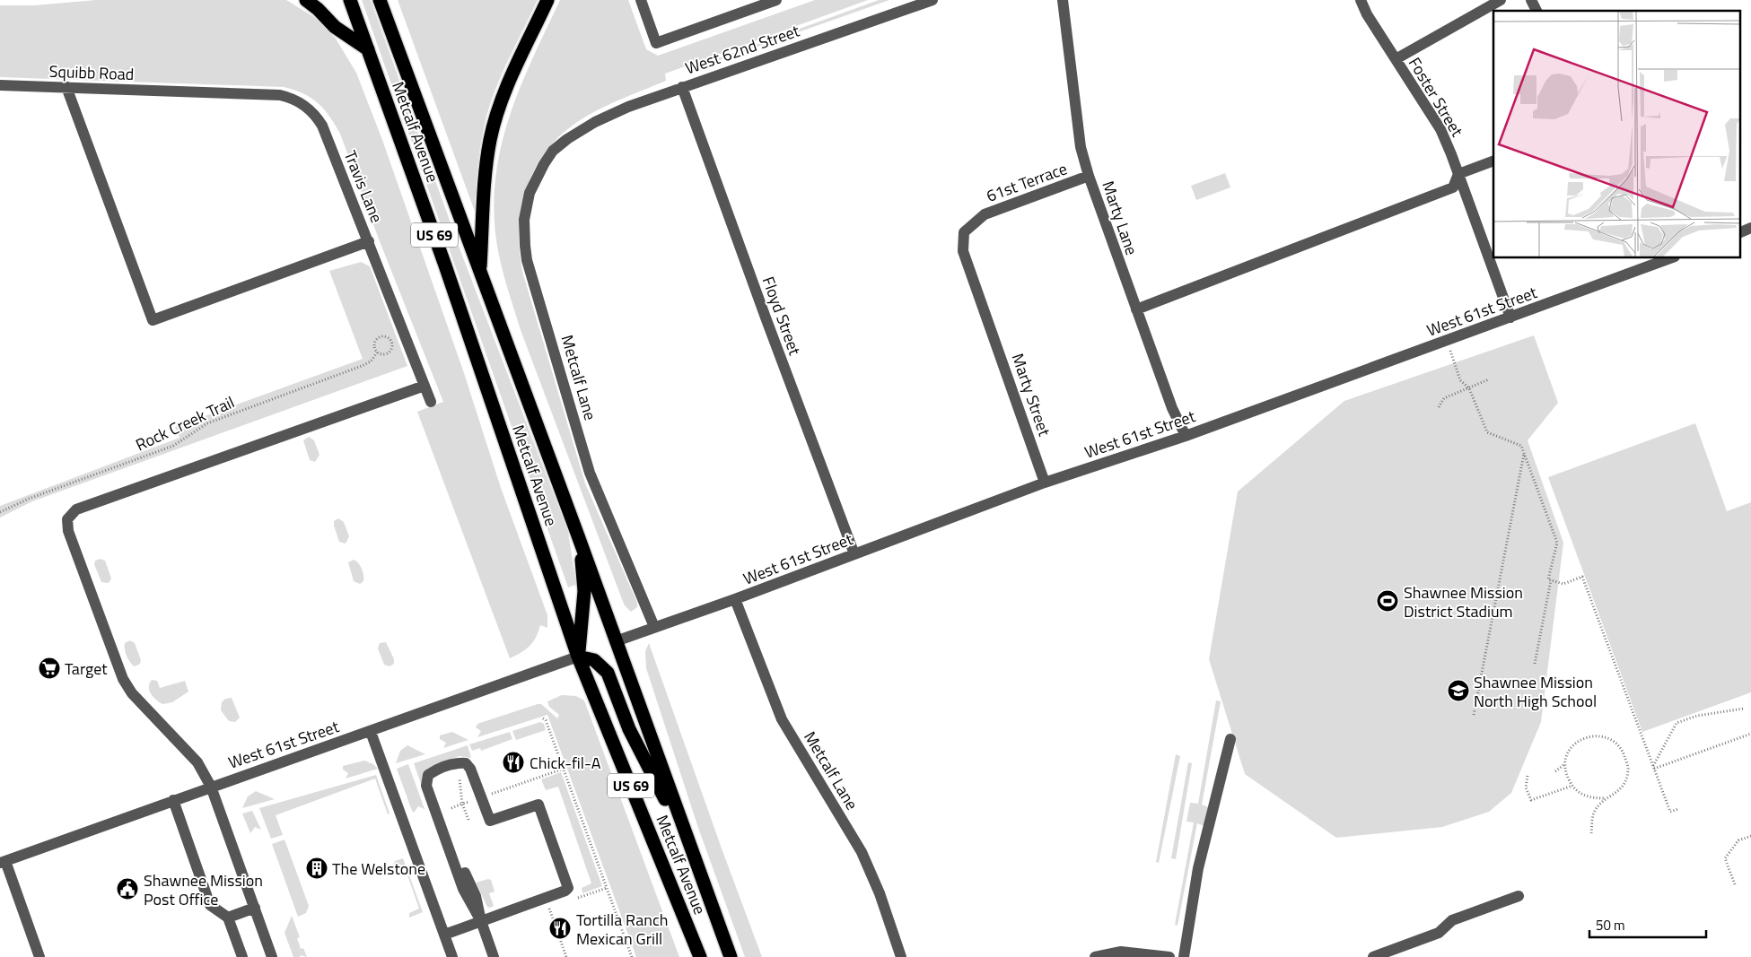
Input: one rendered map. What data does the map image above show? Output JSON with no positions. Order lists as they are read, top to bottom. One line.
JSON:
{"streets":{"highway":["Metcalf Avenue","US 69"],"street":["West 62nd Street","Squibb Road","Foster Street","61st Terrace","Travis Lane","Marty Lane","West 61st Street","Floyd Street","Metcalf Lane","Marty Street"],"path":["Rock Creek Trail"]},"crossings":[["West 62nd Street","Floyd Street"],["West 62nd Street","Metcalf Lane"],["Squibb Road","Travis Lane"],["Foster Street","West 61st Street"],["Metcalf Avenue","US 69"],["Metcalf Avenue","West 61st Street"],["61st Terrace","Marty Lane"],["61st Terrace","Marty Street"],["Marty Lane","West 61st Street"],["West 61st Street","Floyd Street"],["West 61st Street","Metcalf Lane"],["West 61st Street","Marty Street"]],"places":{"sports":["Shawnee Mission District Stadium"],"supermarket":["Target"],"school or university":["Shawnee Mission North High School"],"restaurant":["Chick-fil-A","Tortilla Ranch Mexican Grill"],"building":["The Welstone"],"public building":["Shawnee Mission Post Office"]},"scale_bar":"50 m"}
